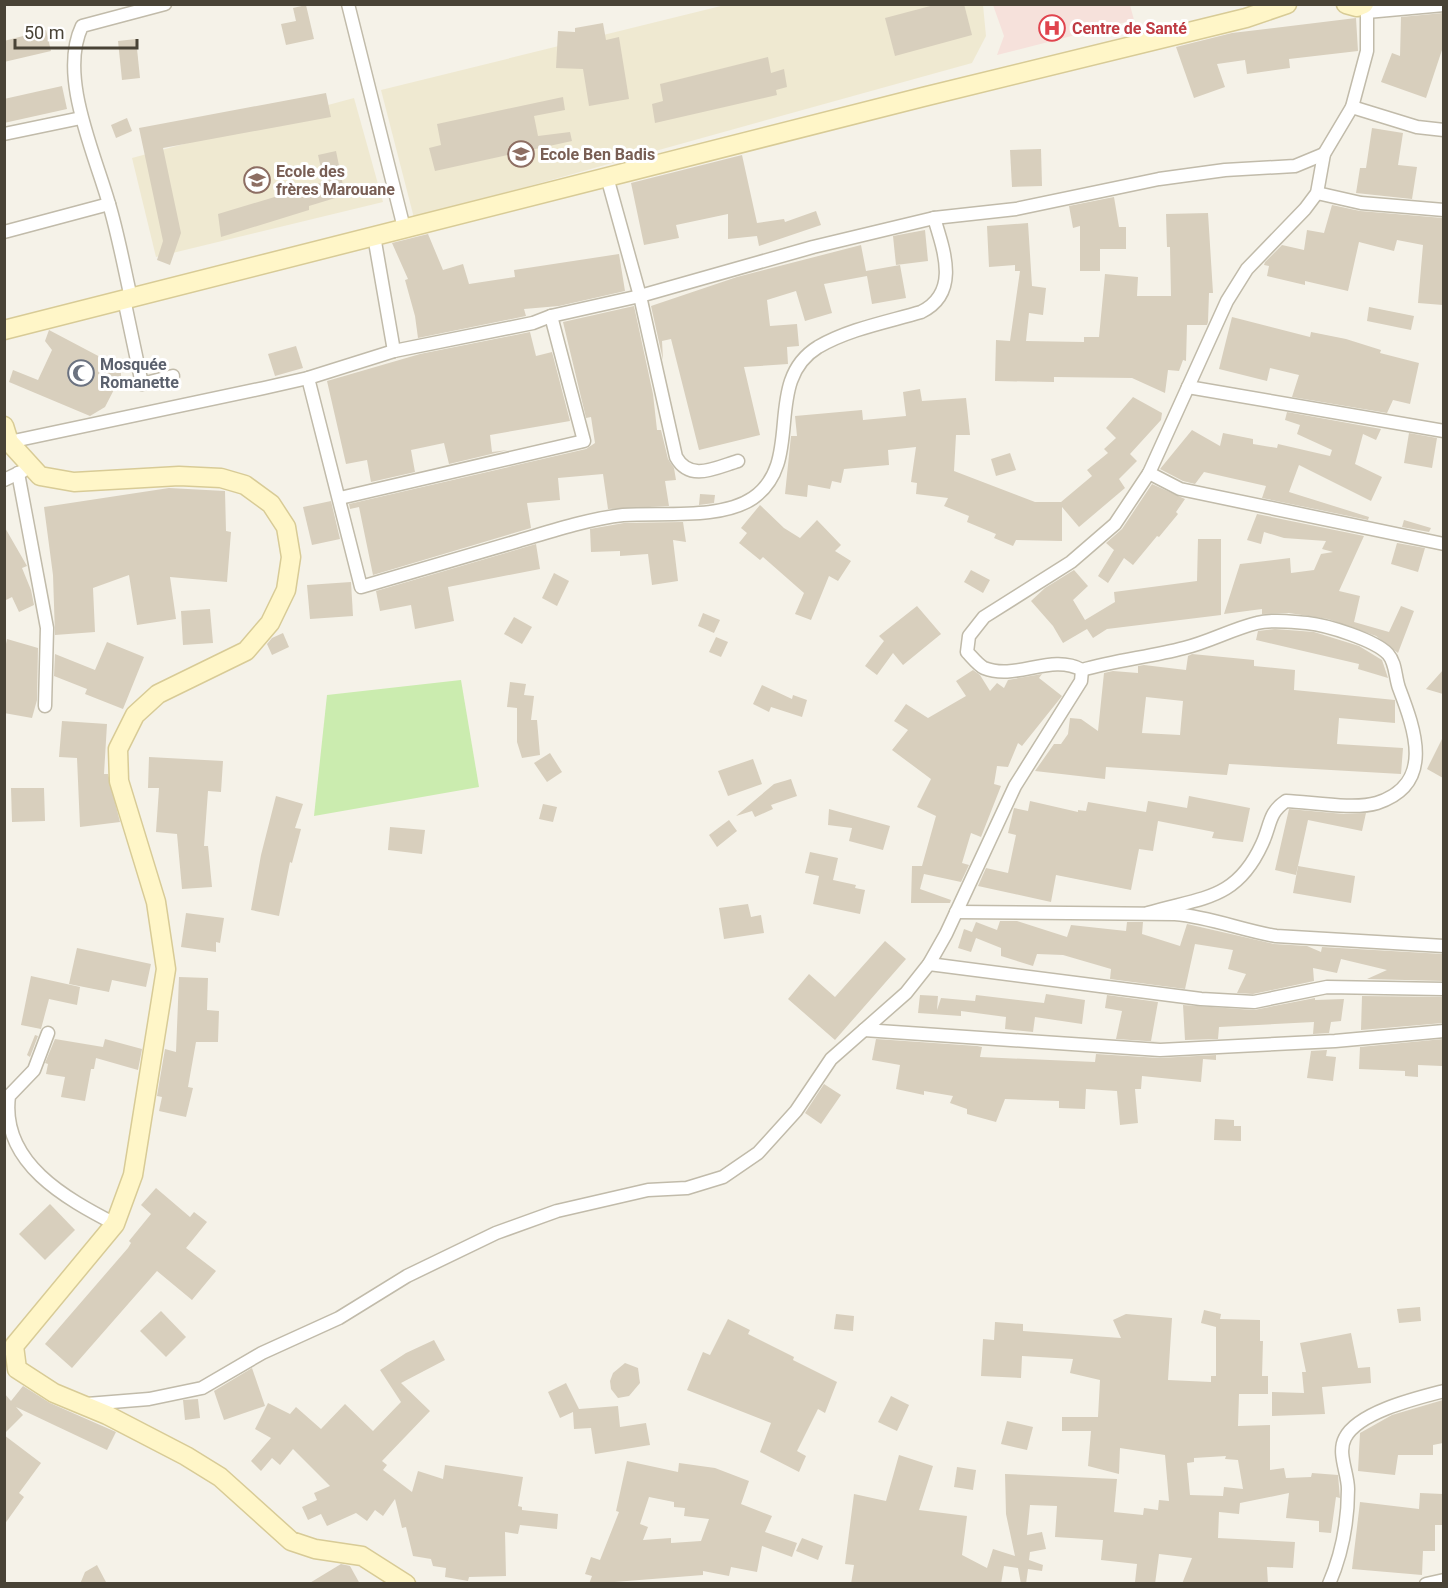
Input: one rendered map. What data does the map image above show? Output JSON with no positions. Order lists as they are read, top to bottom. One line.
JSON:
{"places":{"hospital":["Centre de Santé"],"school or university":["Ecole Ben Badis","Ecole des frères Marouane"],"mosque":["Mosquée Romanette"]},"scale_bar":"50 m"}
